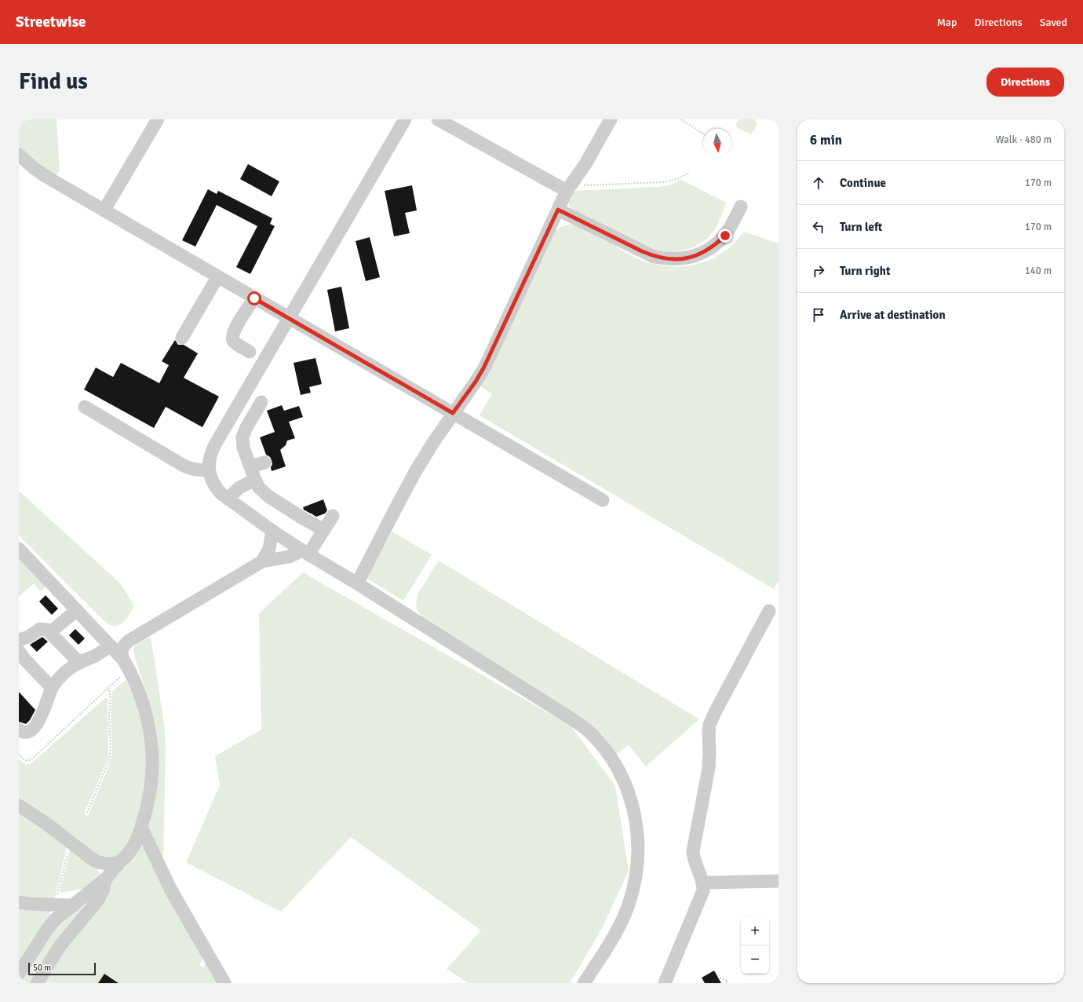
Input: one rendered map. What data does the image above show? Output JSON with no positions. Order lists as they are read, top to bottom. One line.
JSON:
{"scale_bar":"50 m","north":"bottom","page":{"header":"Streetwise","nav":["Map","Directions","Saved"],"buttons":"Directions","title":"Find us","heading":["6 min","Walk · 480 m"],"list":[["Continue","170 m"],["Turn left","170 m"],["Turn right","140 m"],"Arrive at destination"],"map_buttons":["+","−"],"scale":"50 m"}}
